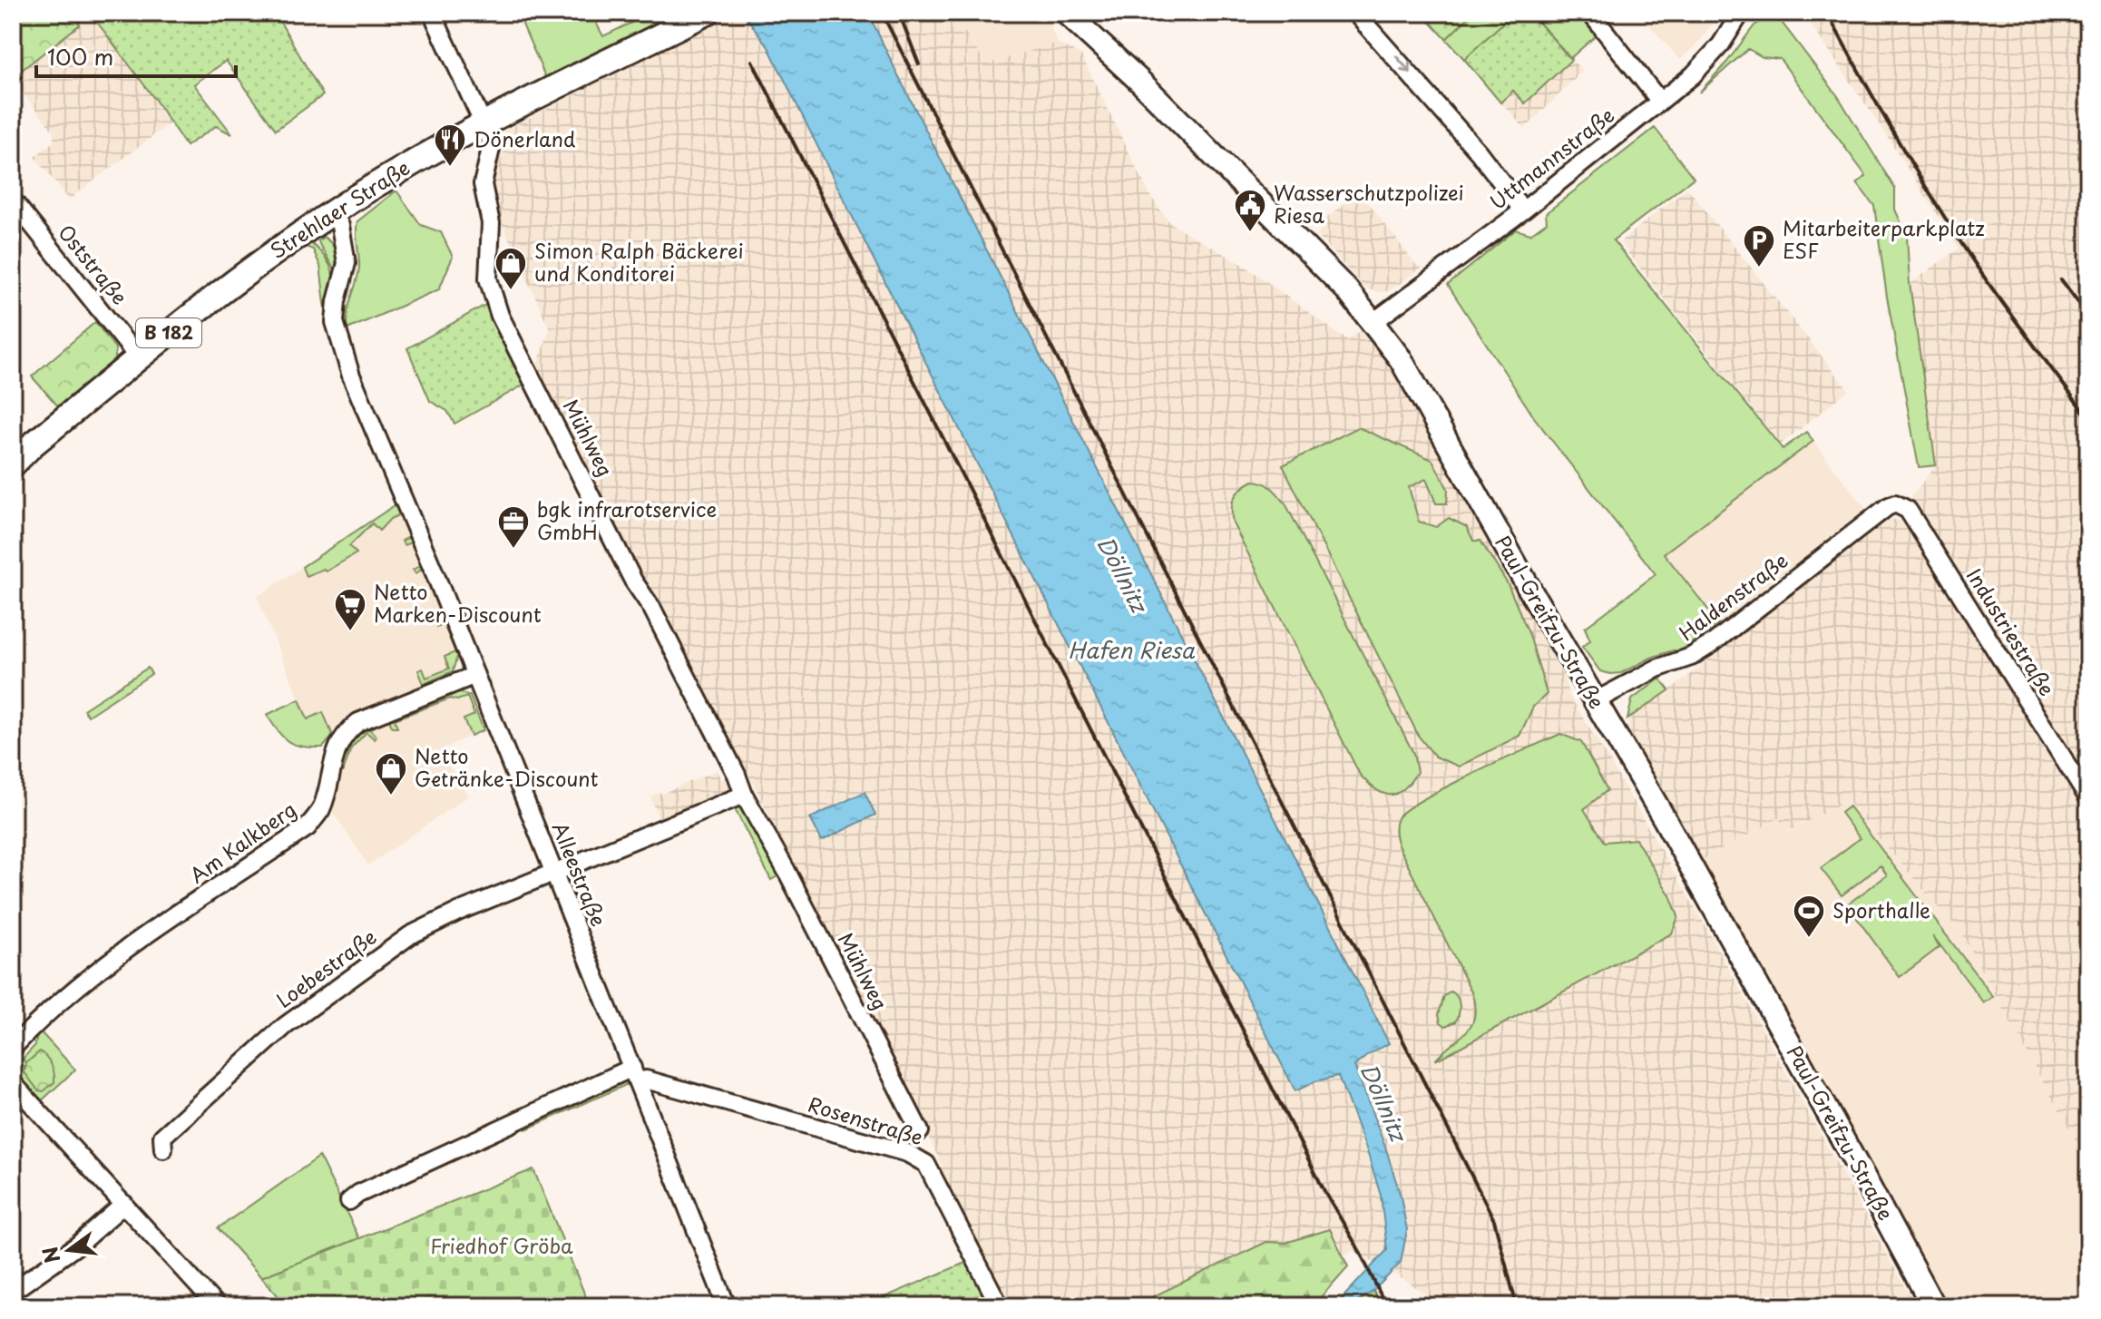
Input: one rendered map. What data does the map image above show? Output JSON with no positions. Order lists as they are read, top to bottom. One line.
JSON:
{"streets":{"main road":["Strehlaer Straße","B 182","Paul-Greifzu-Straße"],"street":["Uttmannstraße","Oststraße","Mühlweg","Haldenstraße","Industriestraße","Am Kalkberg","Alleestraße","Loebestraße","Rosenstraße"]},"crossings":[["Uttmannstraße","Paul-Greifzu-Straße"],["Strehlaer Straße","Oststraße"],["Strehlaer Straße","Mühlweg"],["Strehlaer Straße","Alleestraße"],["Haldenstraße","Paul-Greifzu-Straße"],["Haldenstraße","Industriestraße"],["Am Kalkberg","Alleestraße"],["Alleestraße","Loebestraße"],["Alleestraße","Rosenstraße"]],"water":["Döllnitz","Hafen Riesa"],"parks":["Friedhof Gröba"],"places":{"restaurant":["Dönerland"],"public building":["Wasserschutzpolizei Riesa"],"parking":["Mitarbeiterparkplatz ESF"],"shop":["Simon Ralph Bäckerei und Konditorei","Netto Getränke-Discount"],"office":["bgk infrarotservice GmbH"],"supermarket":["Netto Marken-Discount"],"sports":["Sporthalle"]},"scale_bar":"100 m","north":"left"}
